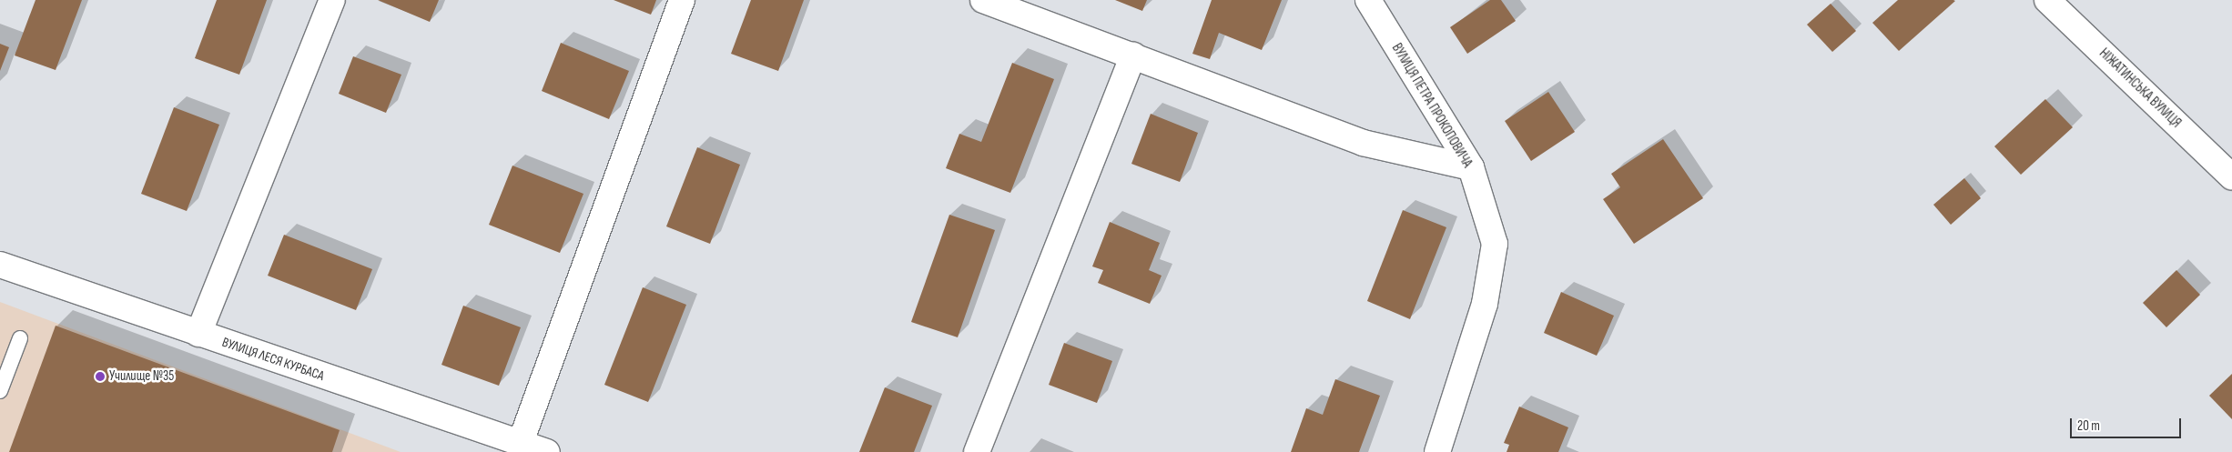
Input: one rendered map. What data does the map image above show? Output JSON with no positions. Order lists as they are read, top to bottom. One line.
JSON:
{"streets":{"street":["НІЖАТИНСЬКА ВУЛИЦЯ","ВУЛИЦЯ ПЕТРА ПРОКОПОВИЧА","ВУЛИЦЯ ЛЕСЯ КУРБАСА"]},"places":["Училище №35"],"scale_bar":"20 m"}
